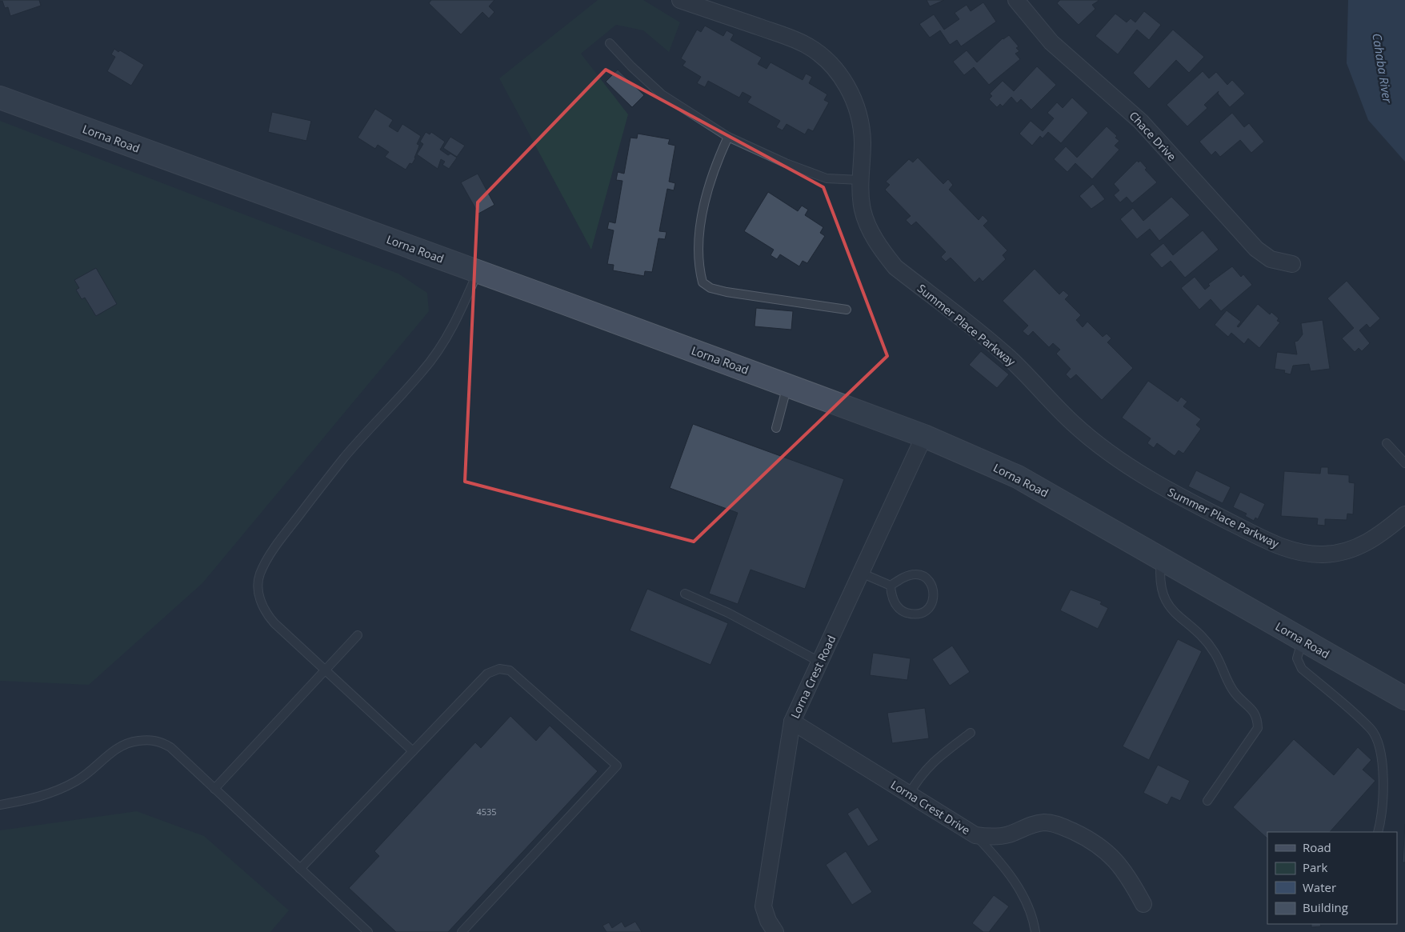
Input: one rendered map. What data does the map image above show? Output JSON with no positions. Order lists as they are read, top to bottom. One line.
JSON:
{"streets":{"street":["Chace Drive","Lorna Road","Summer Place Parkway","Lorna Crest Road","Lorna Crest Drive"]},"crossings":[["Lorna Road","Lorna Crest Road"],["Lorna Crest Road","Lorna Crest Drive"]],"water":["Cahaba River"],"house_numbers":["4535"],"legend":["Road","Park","Water","Building"]}
